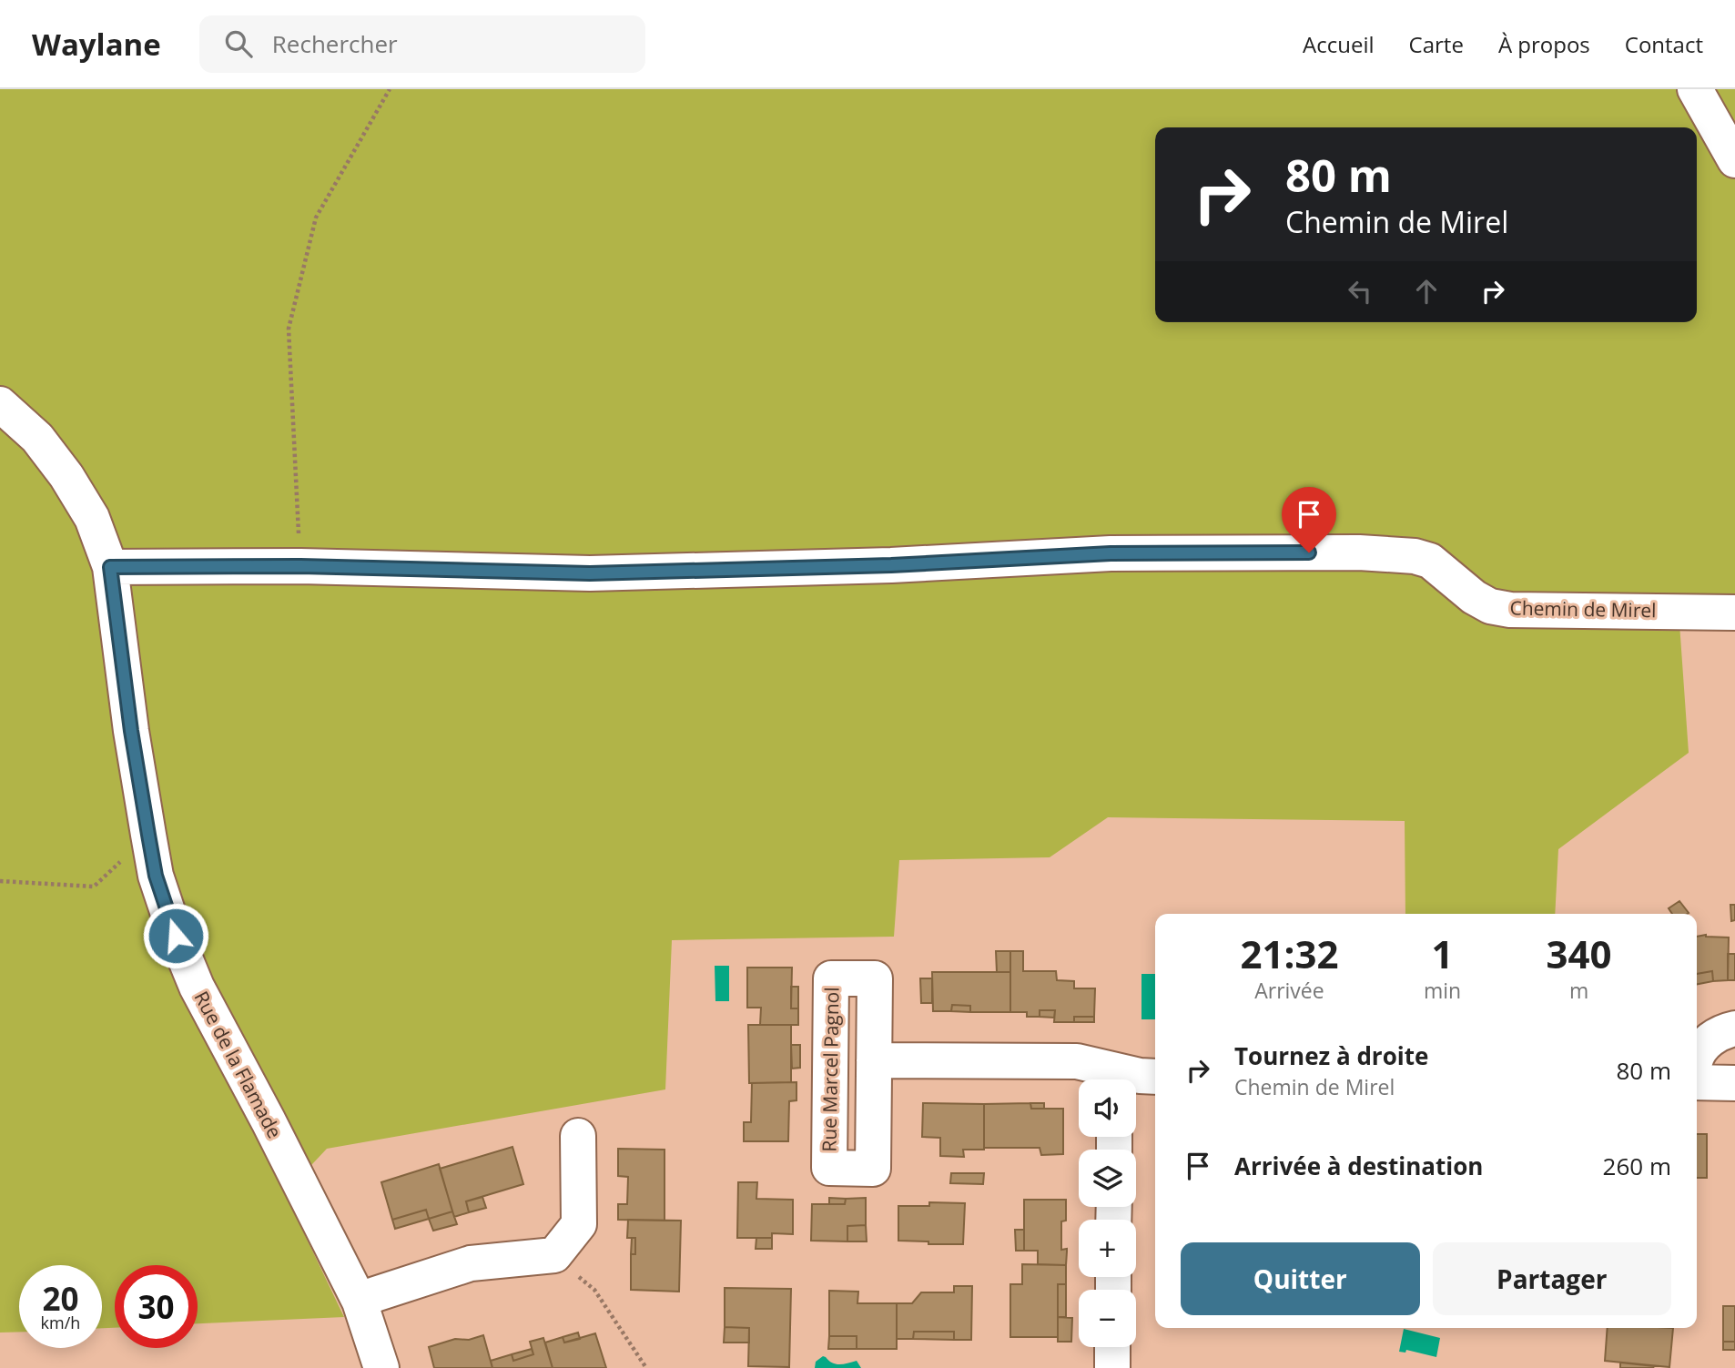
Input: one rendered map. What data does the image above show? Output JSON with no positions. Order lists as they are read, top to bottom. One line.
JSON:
{"streets":{"street":["Chemin de Mirel","Rue de la Flamade","Rue Marcel Pagnol"]},"crossings":[["Chemin de Mirel","Rue de la Flamade"]],"page":{"header":"Waylane","search":"Rechercher","nav":["Accueil","Carte","À propos","Contact"],"turn":["80 m","Chemin de Mirel"],"eta":["21:32","Arrivée","1","min","340","m"],"list":[{"name":"Tournez à droite","note":"Chemin de Mirel","value":"80 m"},{"name":"Arrivée à destination","value":"260 m"}],"map_buttons":["+","−"],"buttons":["Quitter","Partager"],"speed":"20 km/h","limit":"30"}}
